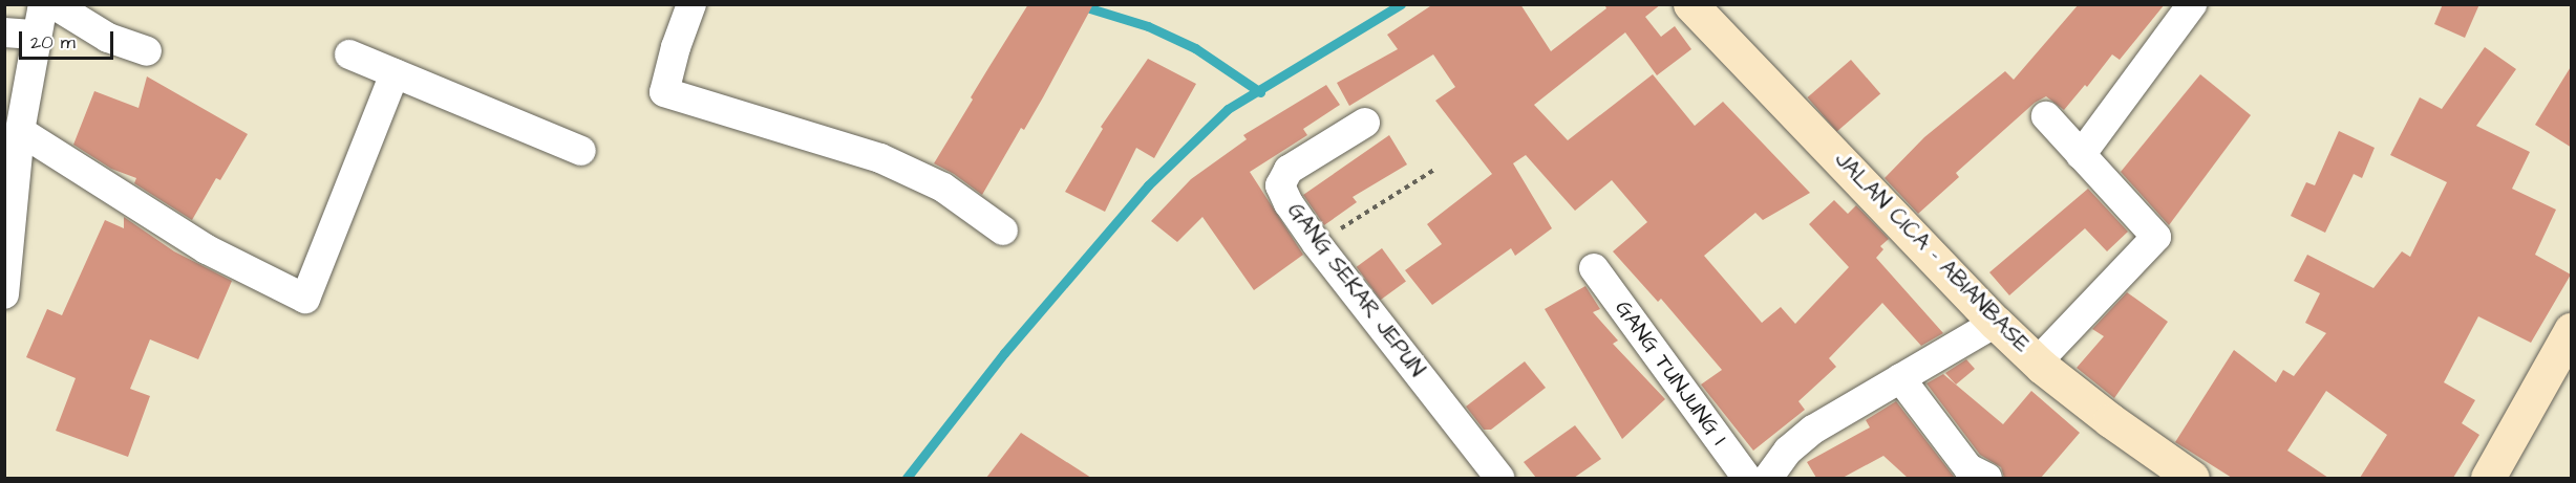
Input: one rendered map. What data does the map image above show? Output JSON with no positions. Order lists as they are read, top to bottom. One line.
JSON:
{"streets":{"street":["JALAN CICA - ABIANBASE","GANG SEKAR JEPUN","GANG TUNJUNG I"]},"scale_bar":"20 m"}
